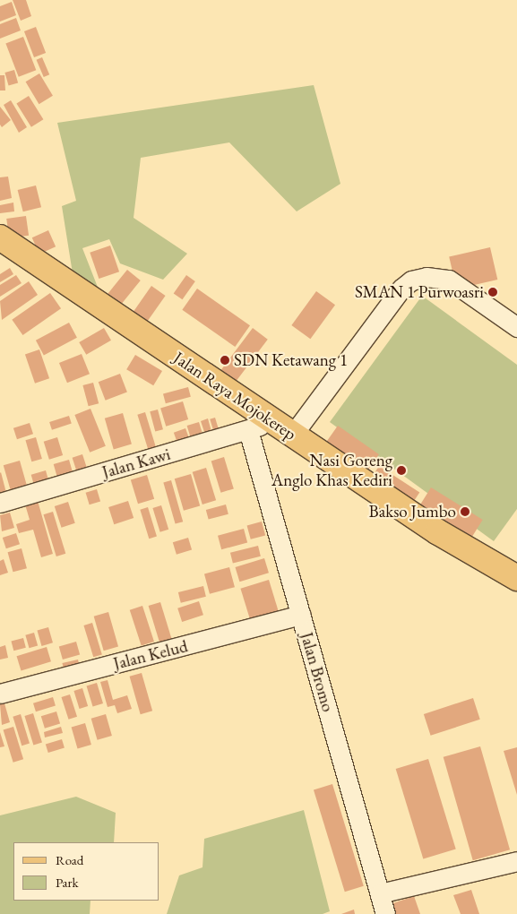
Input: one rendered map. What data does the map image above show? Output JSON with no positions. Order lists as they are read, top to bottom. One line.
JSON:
{"streets":{"main road":["Jalan Raya Mojokerep"],"street":["Jalan Kawi","Jalan Kelud","Jalan Bromo"]},"crossings":[["Jalan Raya Mojokerep","Jalan Kawi"],["Jalan Kawi","Jalan Bromo"],["Jalan Kelud","Jalan Bromo"]],"places":["SMAN 1 Purwoasri","SDN Ketawang 1","Nasi Goreng Anglo Khas Kediri","Bakso Jumbo"],"legend":["Road","Park"]}
